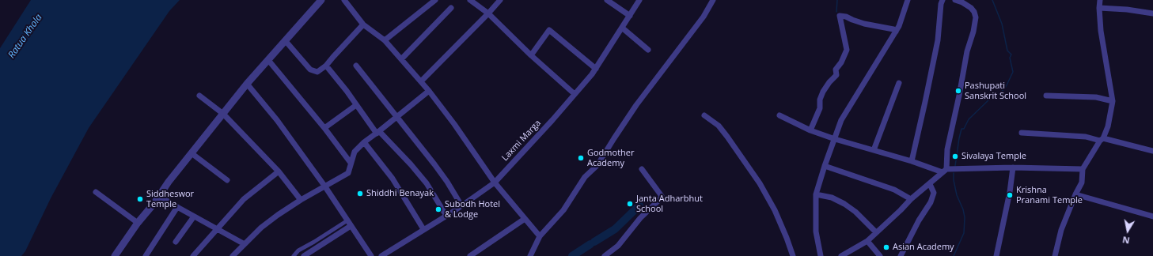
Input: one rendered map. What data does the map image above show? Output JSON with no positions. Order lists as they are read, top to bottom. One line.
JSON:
{"streets":{"street":["Laxmi Marga"]},"water":["Ratua Khola"],"places":["Pashupati Sanskrit School","Sivalaya Temple","Godmother Academy","Shiddhi Benayak","Krishna Pranami Temple","Siddheswor Temple","Janta Adharbhut School","Subodh Hotel & Lodge","Asian Academy"],"north":"bottom"}
